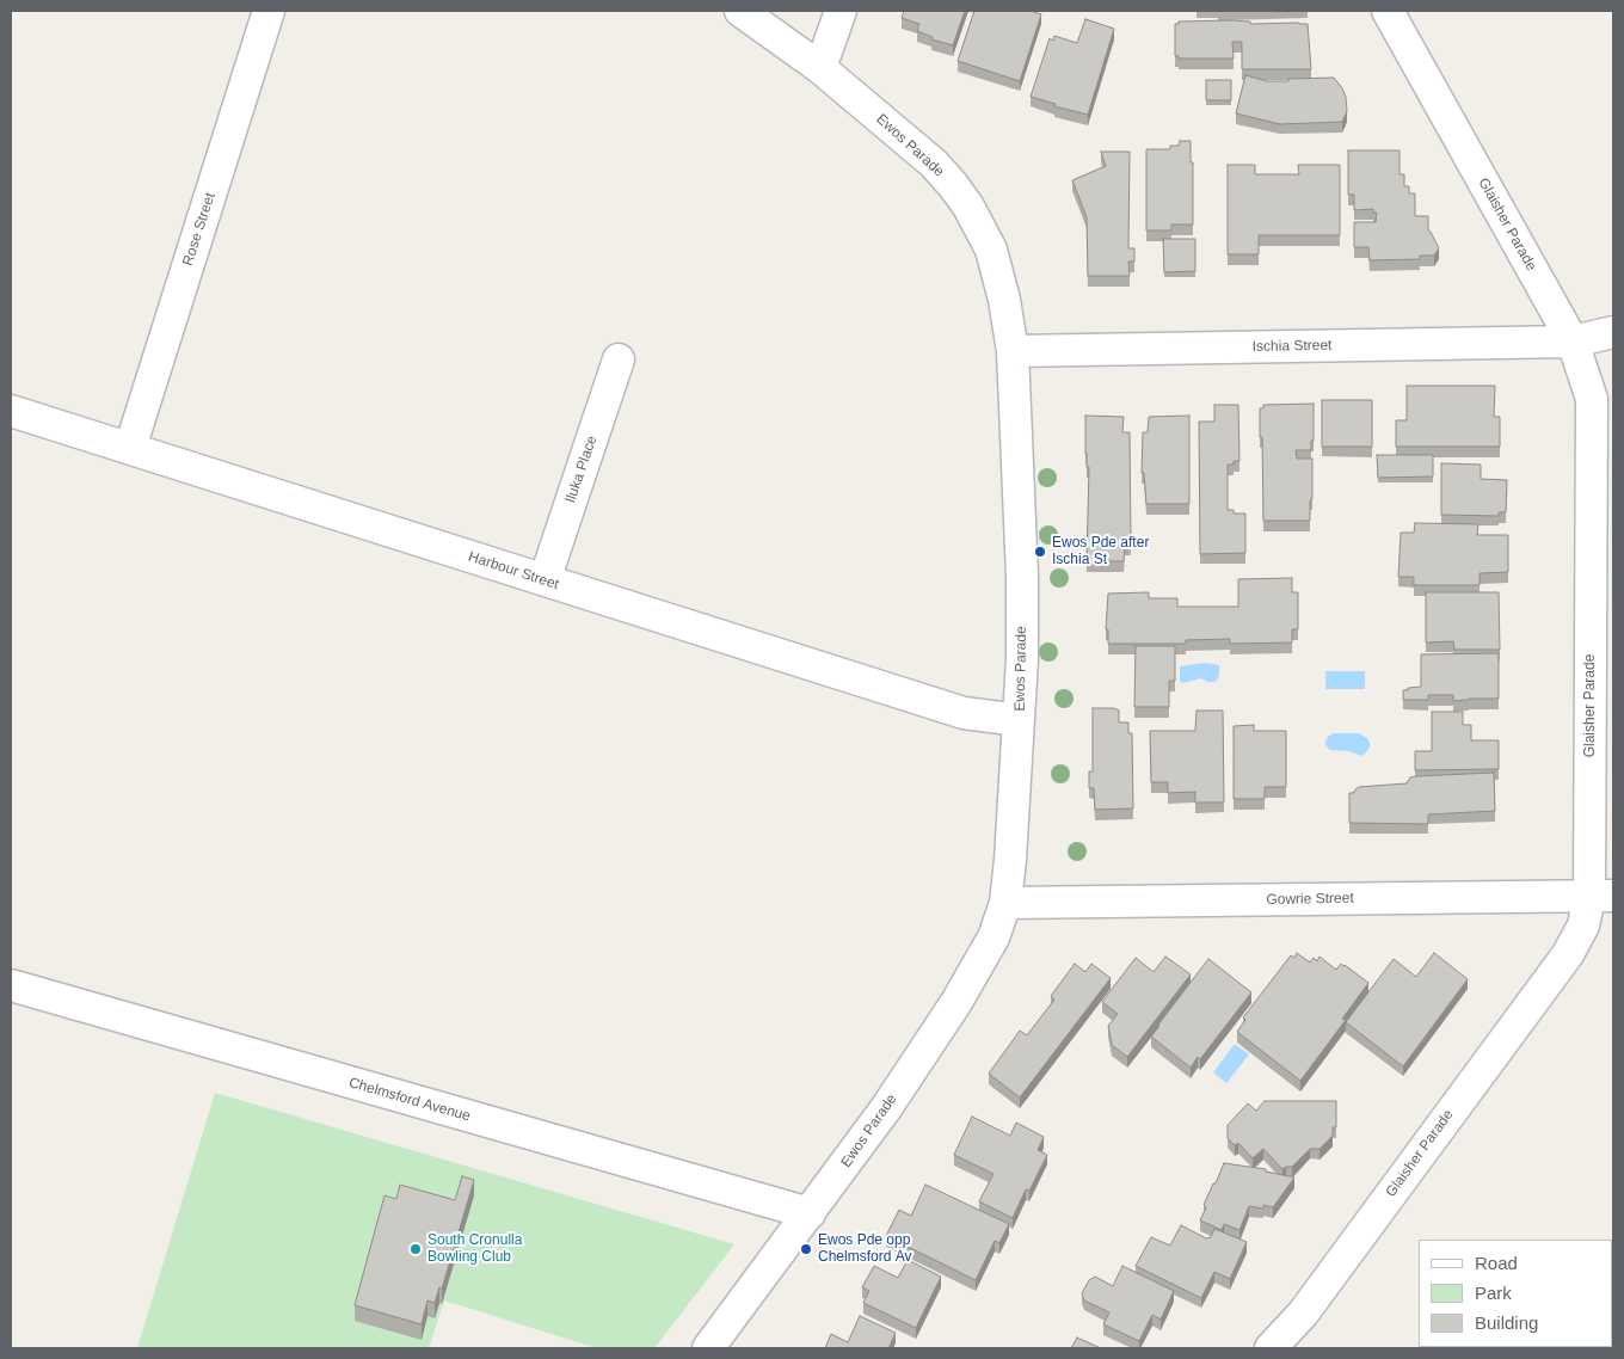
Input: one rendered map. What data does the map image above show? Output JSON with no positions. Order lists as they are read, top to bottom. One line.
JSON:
{"streets":{"street":["Ewos Parade","Glaisher Parade","Rose Street","Ischia Street","Iluka Place","Harbour Street","Gowrie Street","Chelmsford Avenue"]},"crossings":[["Ewos Parade","Ischia Street"],["Ewos Parade","Harbour Street"],["Ewos Parade","Gowrie Street"],["Ewos Parade","Chelmsford Avenue"],["Glaisher Parade","Ischia Street"],["Glaisher Parade","Gowrie Street"],["Rose Street","Harbour Street"],["Iluka Place","Harbour Street"]],"places":["Ewos Pde after Ischia St","South Cronulla Bowling Club","Ewos Pde opp Chelmsford Av"],"legend":["Road","Park","Building"]}
